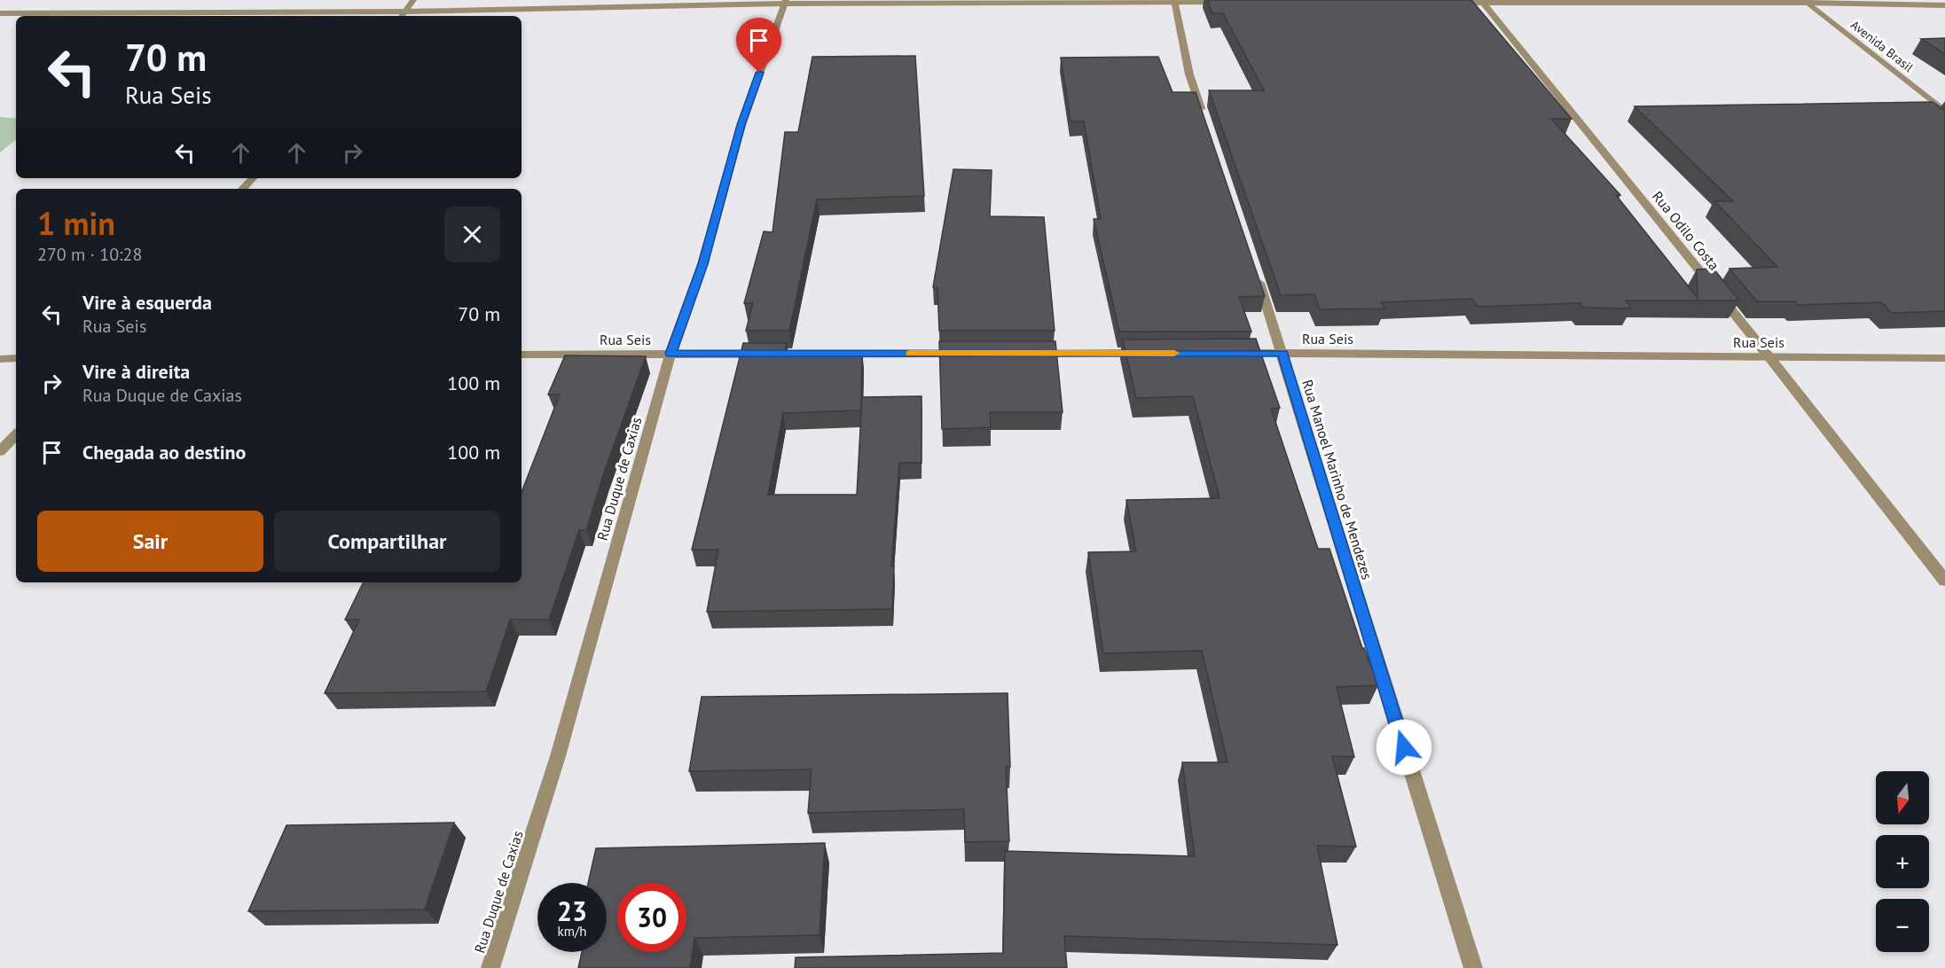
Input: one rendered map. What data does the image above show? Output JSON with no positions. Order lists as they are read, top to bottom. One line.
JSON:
{"streets":{"street":["Avenida Brasil","Rua Odilo Costa","Rua Seis","Rua Duque de Caxias","Rua Manoel Marinho de Mendezes"]},"crossings":[["Rua Odilo Costa","Rua Seis"],["Rua Seis","Rua Duque de Caxias"],["Rua Seis","Rua Manoel Marinho de Mendezes"]],"north":"bottom","page":{"turn":["70 m","Rua Seis"],"heading":["1 min","270 m · 10:28"],"list":[{"name":"Vire à esquerda","note":"Rua Seis","value":"70 m"},{"name":"Vire à direita","note":"Rua Duque de Caxias","value":"100 m"},{"name":"Chegada ao destino","value":"100 m"}],"buttons":["Sair","Compartilhar"],"map_buttons":["+","−"],"speed":"23 km/h","limit":"30"}}
